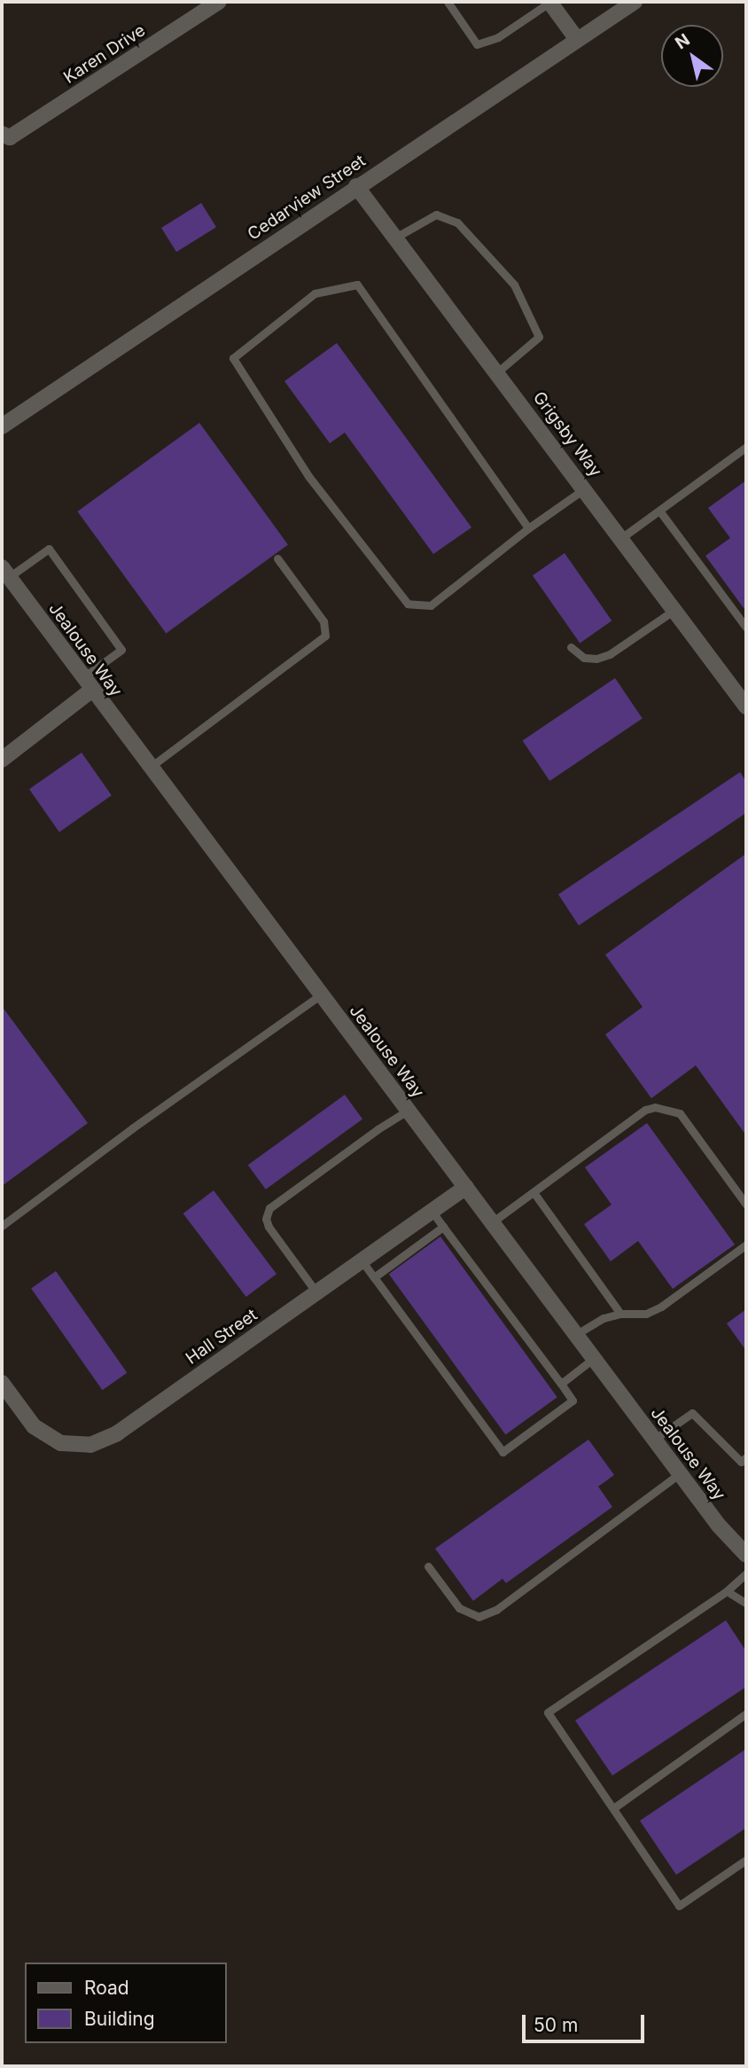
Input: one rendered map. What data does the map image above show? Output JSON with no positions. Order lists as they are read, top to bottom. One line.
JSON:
{"streets":{"street":["Karen Drive","Cedarview Street","Grigsby Way","Jealouse Way","Hall Street"]},"crossings":[["Cedarview Street","Grigsby Way"],["Jealouse Way","Hall Street"]],"legend":["Road","Building"],"scale_bar":"50 m","north":"top left"}
